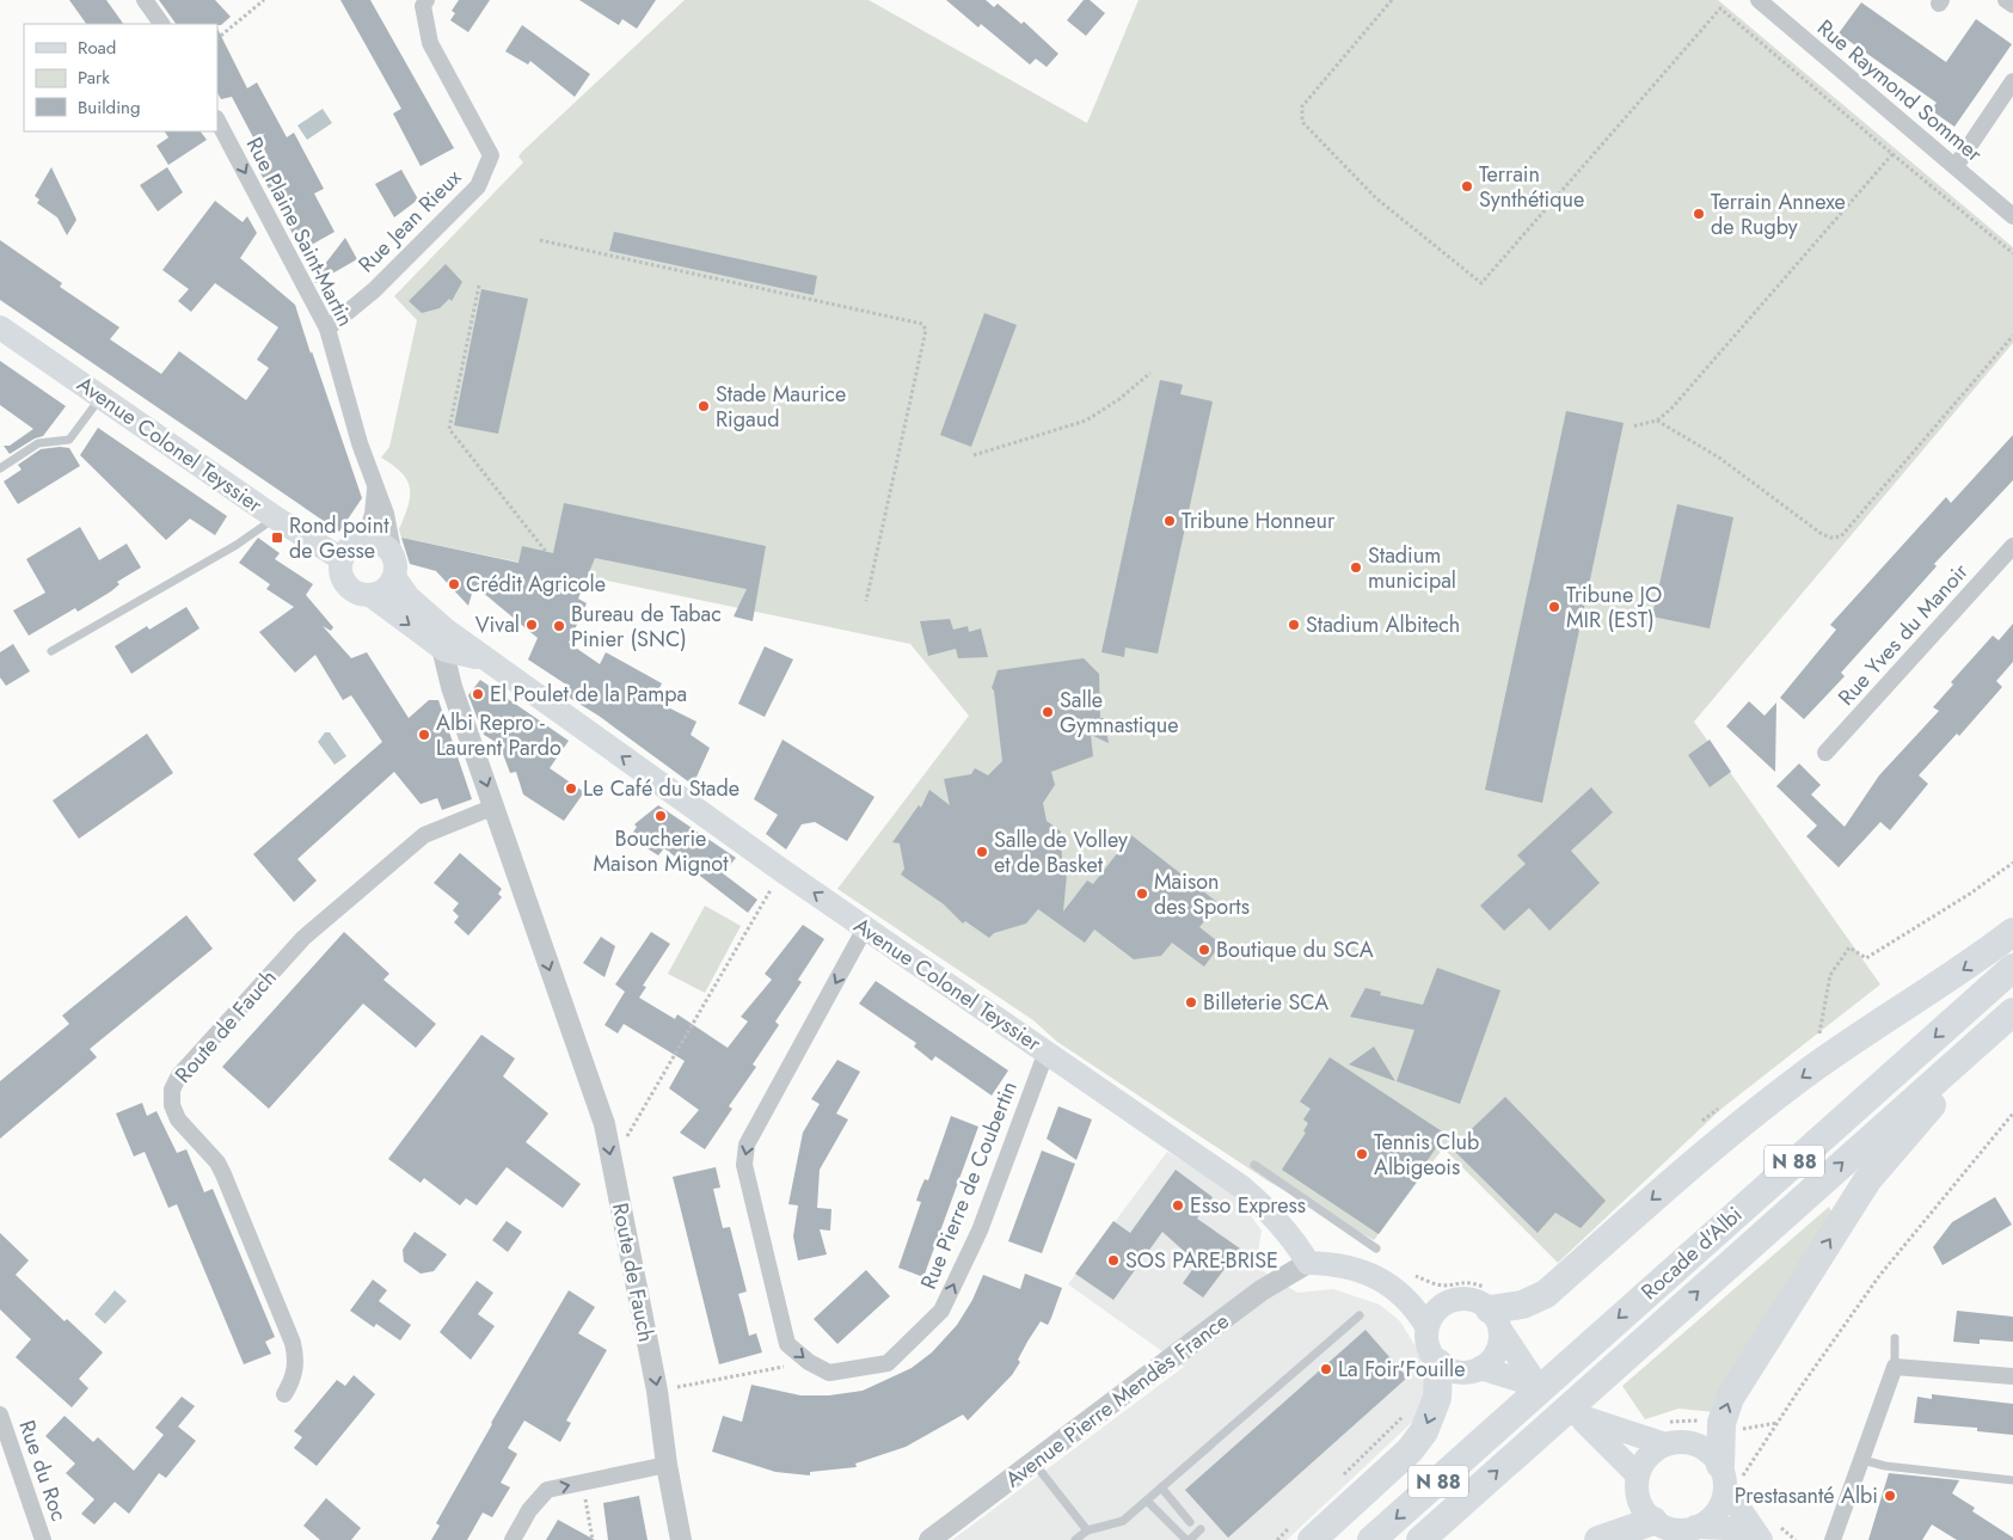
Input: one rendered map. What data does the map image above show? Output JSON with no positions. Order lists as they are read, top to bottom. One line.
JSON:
{"streets":{"highway":["N 88","Rocade d'Albi"],"main road":["Avenue Colonel Teyssier"],"street":["Rue Raymond Sommer","Rue Jean Rieux","Rue Plaine Saint-Martin","Rue Yves du Manoir","Route de Fauch","Rue Pierre de Coubertin","Avenue Pierre Mendès France","Rue du Roc"]},"crossings":[["Rue Jean Rieux","Rue Plaine Saint-Martin"],["Rue Plaine Saint-Martin","Avenue Colonel Teyssier"],["Avenue Colonel Teyssier","Route de Fauch"],["Avenue Colonel Teyssier","Rue Pierre de Coubertin"],["Avenue Colonel Teyssier","Avenue Pierre Mendès France"]],"one_way":["Rue Plaine Saint-Martin","Route de Fauch"],"places":{"other":["Terrain Synthétique","Terrain Annexe de Rugby","Stade Maurice Rigaud","Tribune Honneur","Stadium municipal","Crédit Agricole","Tribune JO MIR (EST)","Vival","Stadium Albitech","Bureau de Tabac Pinier (SNC)","El Poulet de la Pampa","Salle Gymnastique","Albi Repro - Laurent Pardo","Le Café du Stade","Boucherie Maison Mignot","Salle de Volley et de Basket","Maison des Sports","Boutique du SCA","Billeterie SCA","Tennis Club Albigeois","Esso Express","SOS PARE-BRISE","La Foir'Fouille","Prestasanté Albi"],"transit":["Rond point de Gesse"]},"legend":["Road","Park","Building"]}
